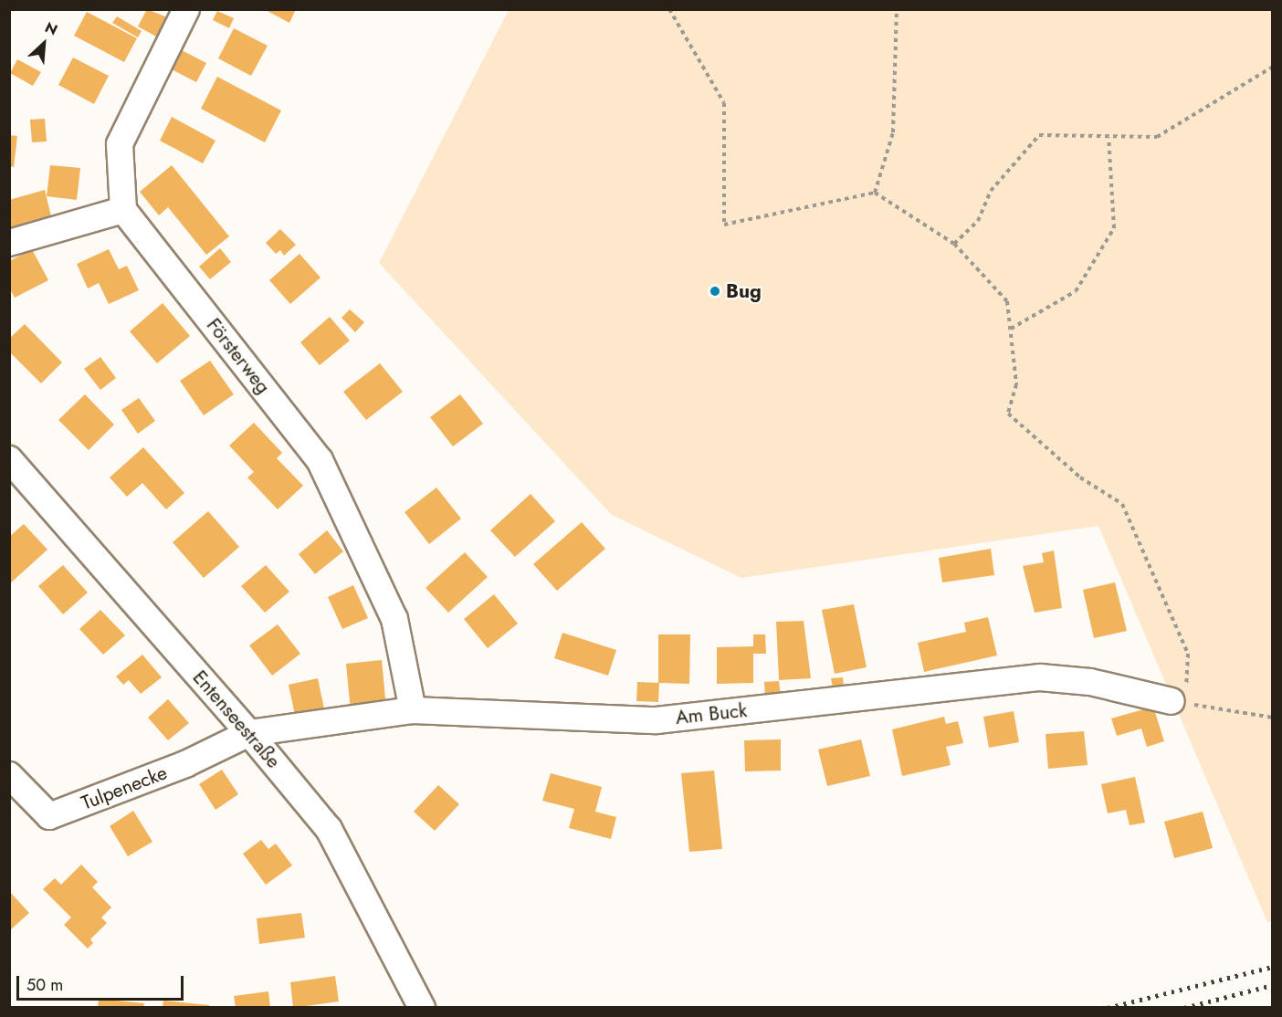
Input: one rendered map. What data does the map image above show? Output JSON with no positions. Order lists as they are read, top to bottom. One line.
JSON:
{"streets":{"street":["Försterweg","Am Buck","Entenseestraße","Tulpenecke"]},"crossings":[["Försterweg","Am Buck"],["Am Buck","Entenseestraße"],["Am Buck","Tulpenecke"],["Entenseestraße","Tulpenecke"]],"places":["Bug"],"scale_bar":"50 m","north":"top right"}
